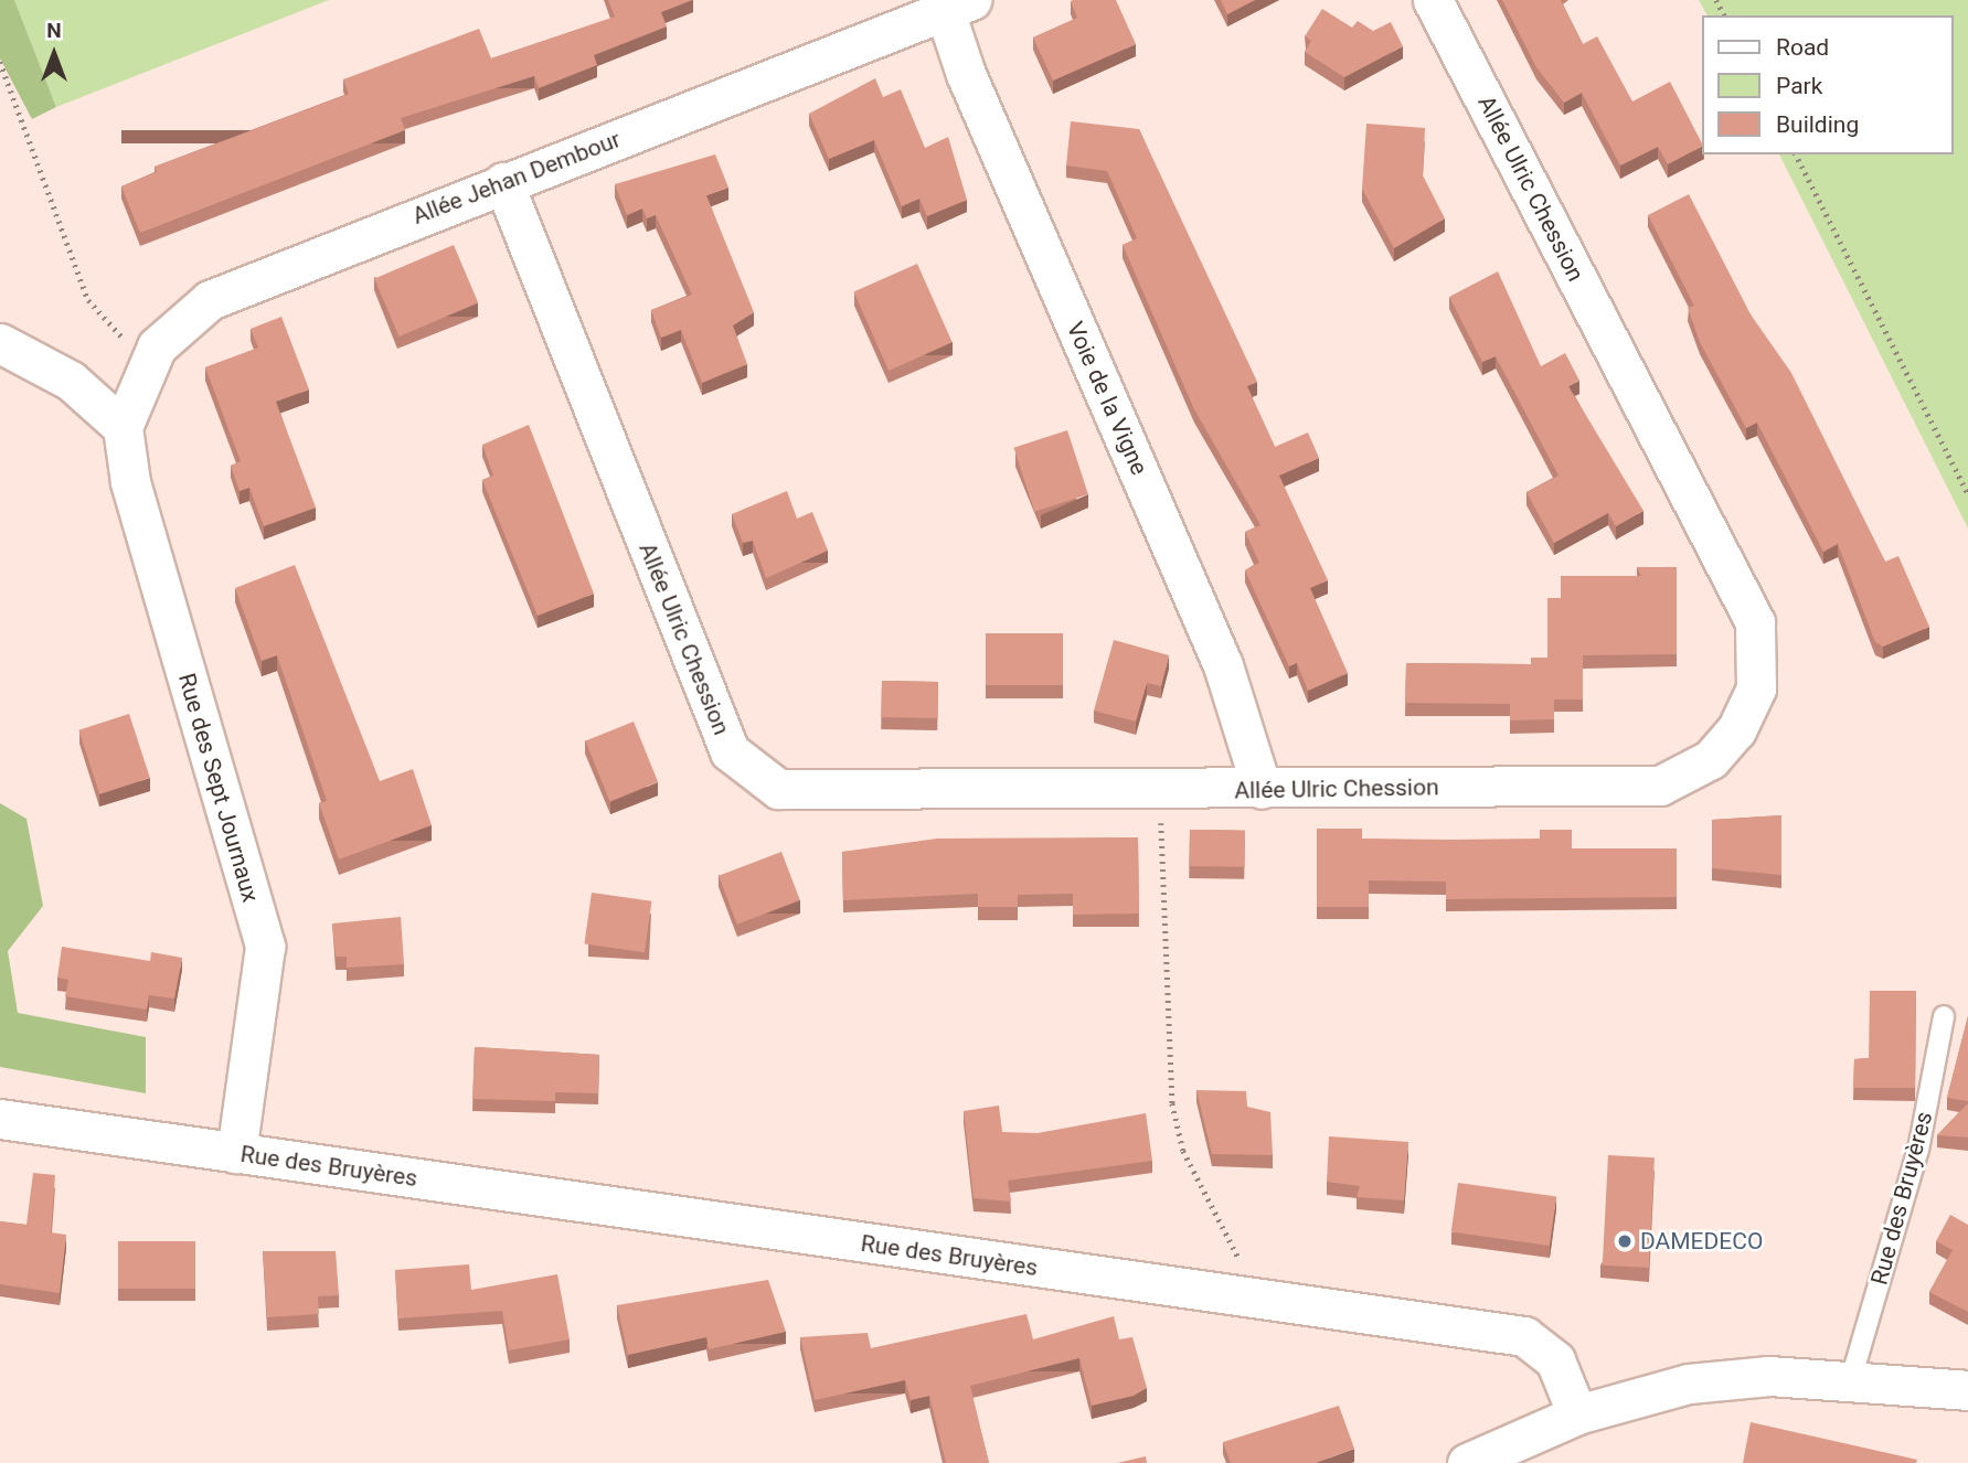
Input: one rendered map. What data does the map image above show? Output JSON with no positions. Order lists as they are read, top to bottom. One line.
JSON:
{"streets":{"street":["Allée Jehan Dembour","Allée Ulric Chession","Voie de la Vigne","Rue des Sept Journaux","Rue des Bruyères"]},"crossings":[["Allée Jehan Dembour","Allée Ulric Chession"],["Allée Jehan Dembour","Voie de la Vigne"],["Allée Jehan Dembour","Rue des Sept Journaux"],["Allée Ulric Chession","Voie de la Vigne"],["Rue des Sept Journaux","Rue des Bruyères"]],"places":["DAMEDECO"],"legend":["Road","Park","Building"],"north":"top"}
